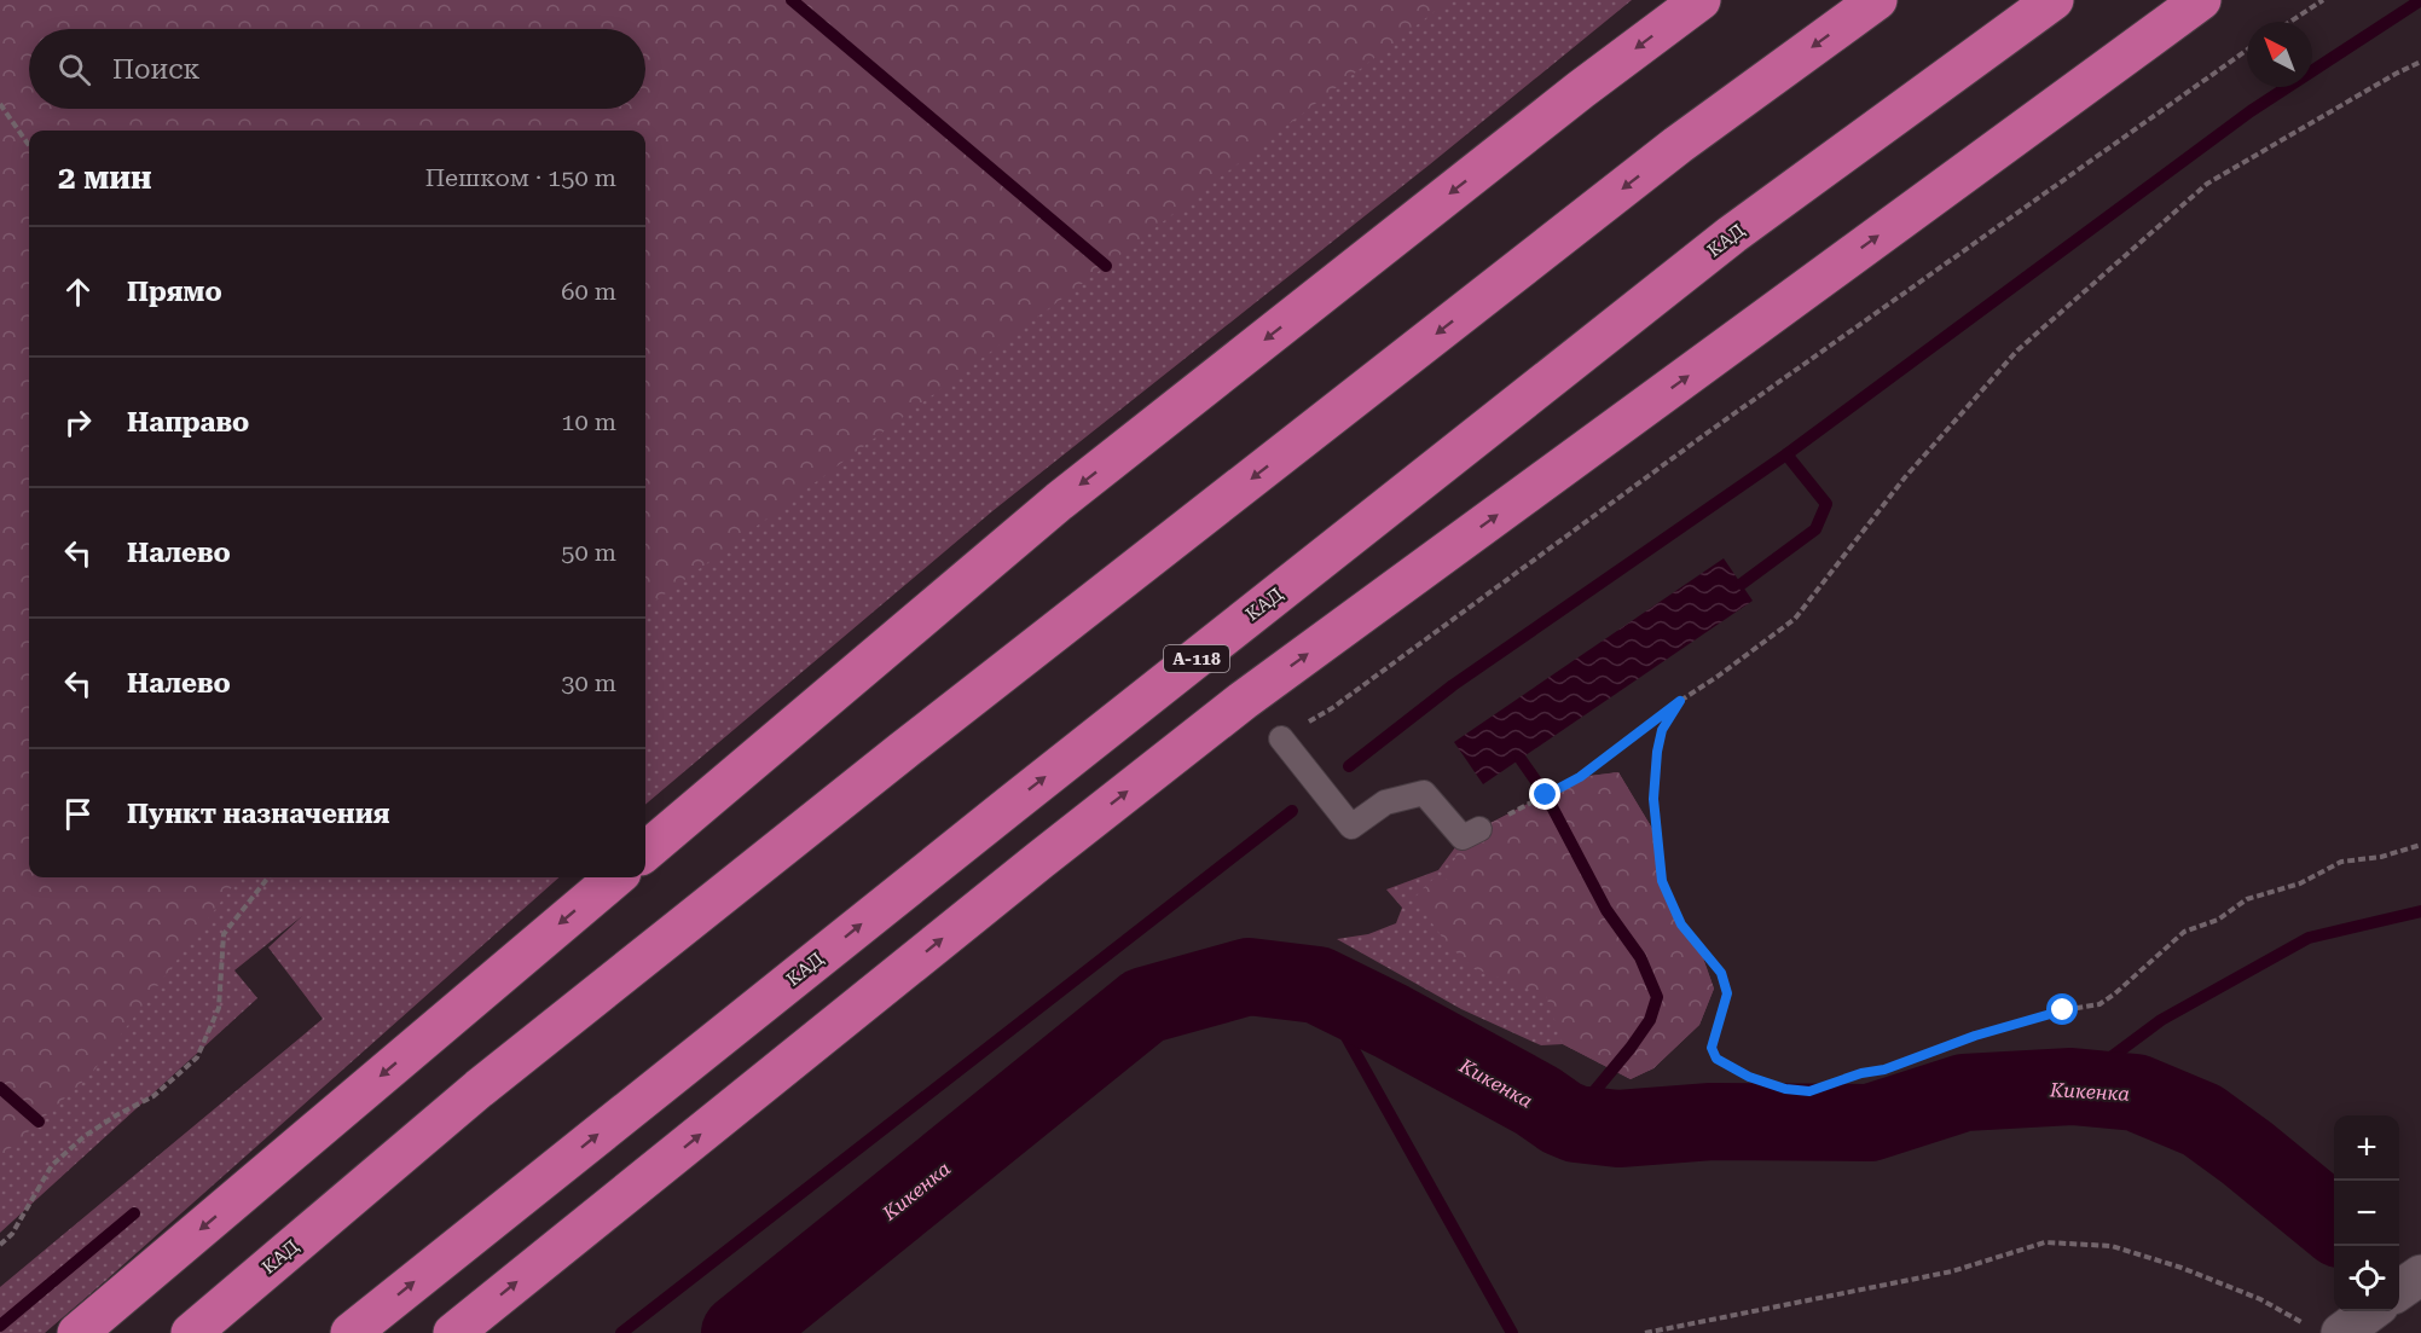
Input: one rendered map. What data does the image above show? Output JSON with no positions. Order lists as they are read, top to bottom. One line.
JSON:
{"streets":{"highway":["КАД","А-118"]},"water":["Кикенка"],"north":"top left","page":{"search":"Поиск","heading":["2 мин","Пешком · 150 m"],"list":[["Прямо","60 m"],["Направо","10 m"],["Налево","50 m"],["Налево","30 m"],"Пункт назначения"],"map_buttons":["+","−"]}}
